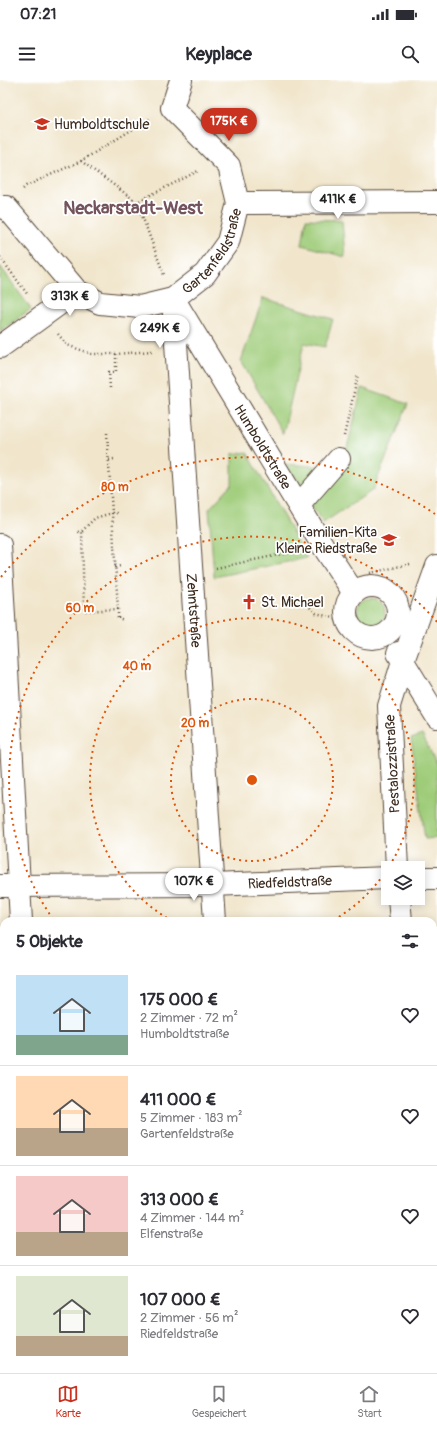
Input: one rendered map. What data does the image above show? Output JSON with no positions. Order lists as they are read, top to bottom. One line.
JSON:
{"streets":{"street":["Gartenfeldstraße","Humboldtstraße","Zehntstraße","Pestalozzistraße","Riedfeldstraße"]},"crossings":[["Gartenfeldstraße","Humboldtstraße"],["Gartenfeldstraße","Zehntstraße"],["Humboldtstraße","Zehntstraße"],["Zehntstraße","Riedfeldstraße"]],"districts":["Neckarstadt-West"],"places":{"school or university":["Humboldtschule","Familien-Kita Kleine Riedstraße"],"church":["St. Michael"]},"page":{"status":"07:21","header":"Keyplace","price":["175K €","411K €","313K €","249K €","107K €"],"heading":"5 Objekte","list":[{"name":"175 000 €","note":"2 Zimmer · 72 m² · Humboldtstraße"},{"name":"411 000 €","note":"5 Zimmer · 183 m² · Gartenfeldstraße"},{"name":"313 000 €","note":"4 Zimmer · 144 m² · Elfenstraße"},{"name":"107 000 €","note":"2 Zimmer · 56 m² · Riedfeldstraße"}],"tabs":["Karte","Gespeichert","Start"]},"rings":["80 m","60 m","40 m","20 m"]}
